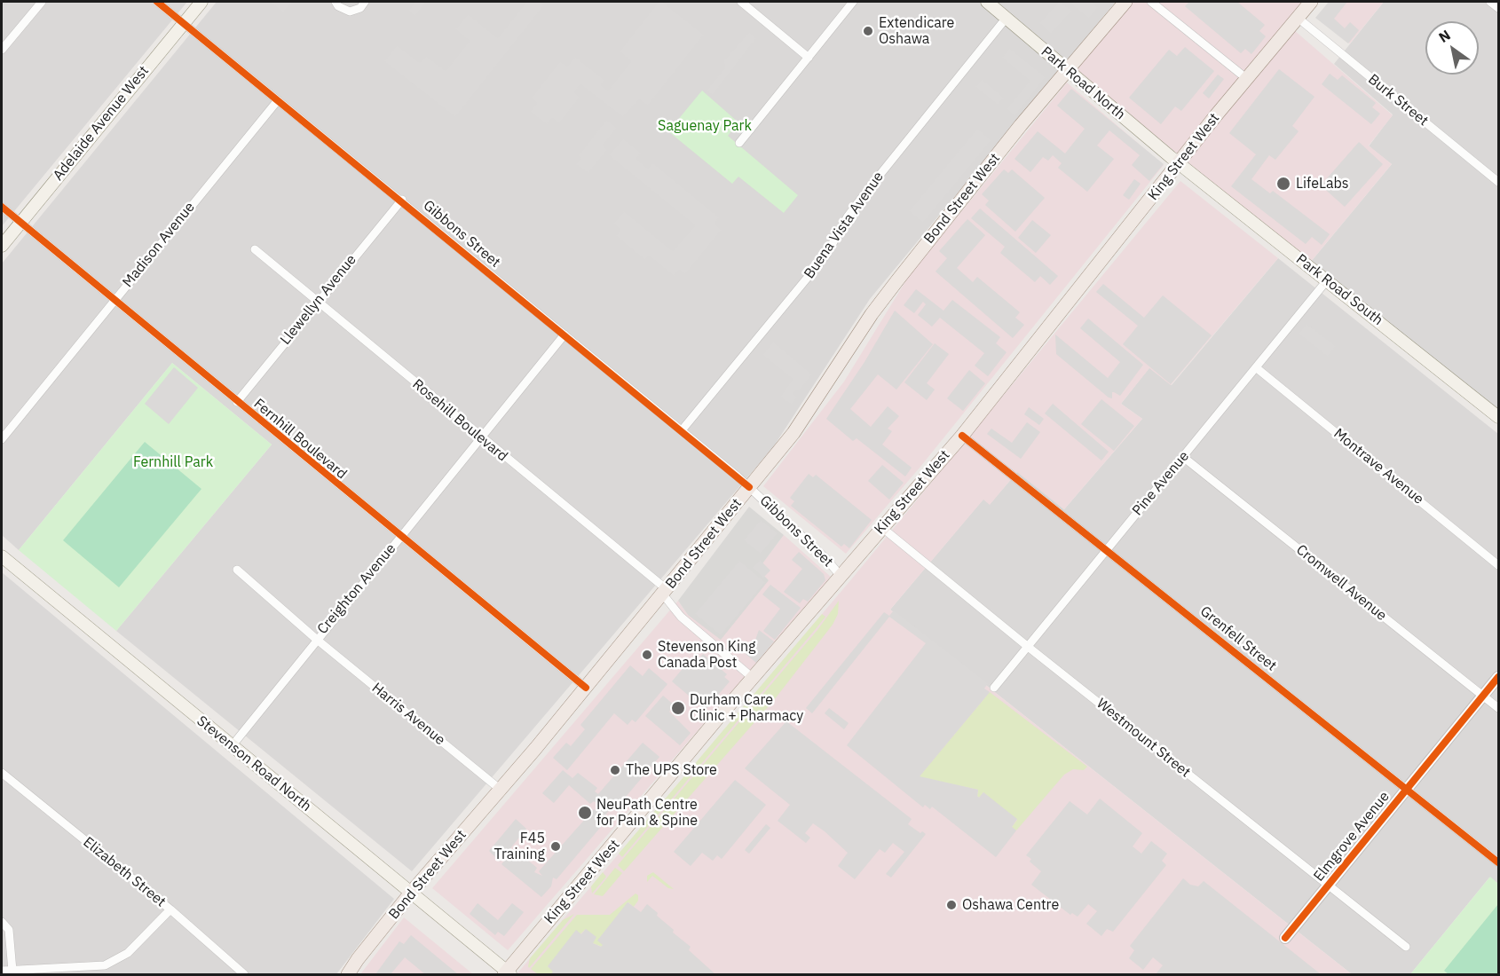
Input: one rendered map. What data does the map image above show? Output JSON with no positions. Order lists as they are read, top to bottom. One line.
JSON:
{"streets":{"main road":["Park Road North","Adelaide Avenue West","King Street West","Bond Street West","Park Road South","Stevenson Road North"],"street":["Burk Street","Buena Vista Avenue","Gibbons Street","Madison Avenue","Llewellyn Avenue","Rosehill Boulevard","Fernhill Boulevard","Montrave Avenue","Pine Avenue","Cromwell Avenue","Creighton Avenue","Grenfell Street","Harris Avenue","Westmount Street","Elmgrove Avenue","Elizabeth Street"]},"crossings":[["Park Road North","King Street West"],["Park Road North","Bond Street West"],["Park Road North","Buena Vista Avenue"],["Park Road North","Park Road South"],["Burk Street","King Street West"],["Adelaide Avenue West","Gibbons Street"],["Adelaide Avenue West","Fernhill Boulevard"],["King Street West","Gibbons Street"],["King Street West","Park Road South"],["King Street West","Rosehill Boulevard"],["King Street West","Grenfell Street"],["King Street West","Westmount Street"],["King Street West","Stevenson Road North"],["Bond Street West","Gibbons Street"],["Bond Street West","Rosehill Boulevard"],["Bond Street West","Fernhill Boulevard"],["Bond Street West","Harris Avenue"],["Bond Street West","Stevenson Road North"],["Buena Vista Avenue","Gibbons Street"],["Gibbons Street","Madison Avenue"],["Gibbons Street","Llewellyn Avenue"],["Gibbons Street","Creighton Avenue"],["Madison Avenue","Fernhill Boulevard"],["Park Road South","Pine Avenue"],["Llewellyn Avenue","Rosehill Boulevard"],["Llewellyn Avenue","Fernhill Boulevard"],["Rosehill Boulevard","Creighton Avenue"],["Fernhill Boulevard","Creighton Avenue"],["Montrave Avenue","Pine Avenue"],["Pine Avenue","Cromwell Avenue"],["Pine Avenue","Grenfell Street"],["Pine Avenue","Westmount Street"],["Cromwell Avenue","Elmgrove Avenue"],["Creighton Avenue","Harris Avenue"],["Creighton Avenue","Stevenson Road North"],["Grenfell Street","Elmgrove Avenue"],["Westmount Street","Elmgrove Avenue"]],"parks":["Saguenay Park","Fernhill Park"],"places":["Extendicare Oshawa","LifeLabs","Stevenson King Canada Post","Durham Care Clinic + Pharmacy","The UPS Store","NeuPath Centre for Pain & Spine","F45 Training","Oshawa Centre"],"north":"top left"}
